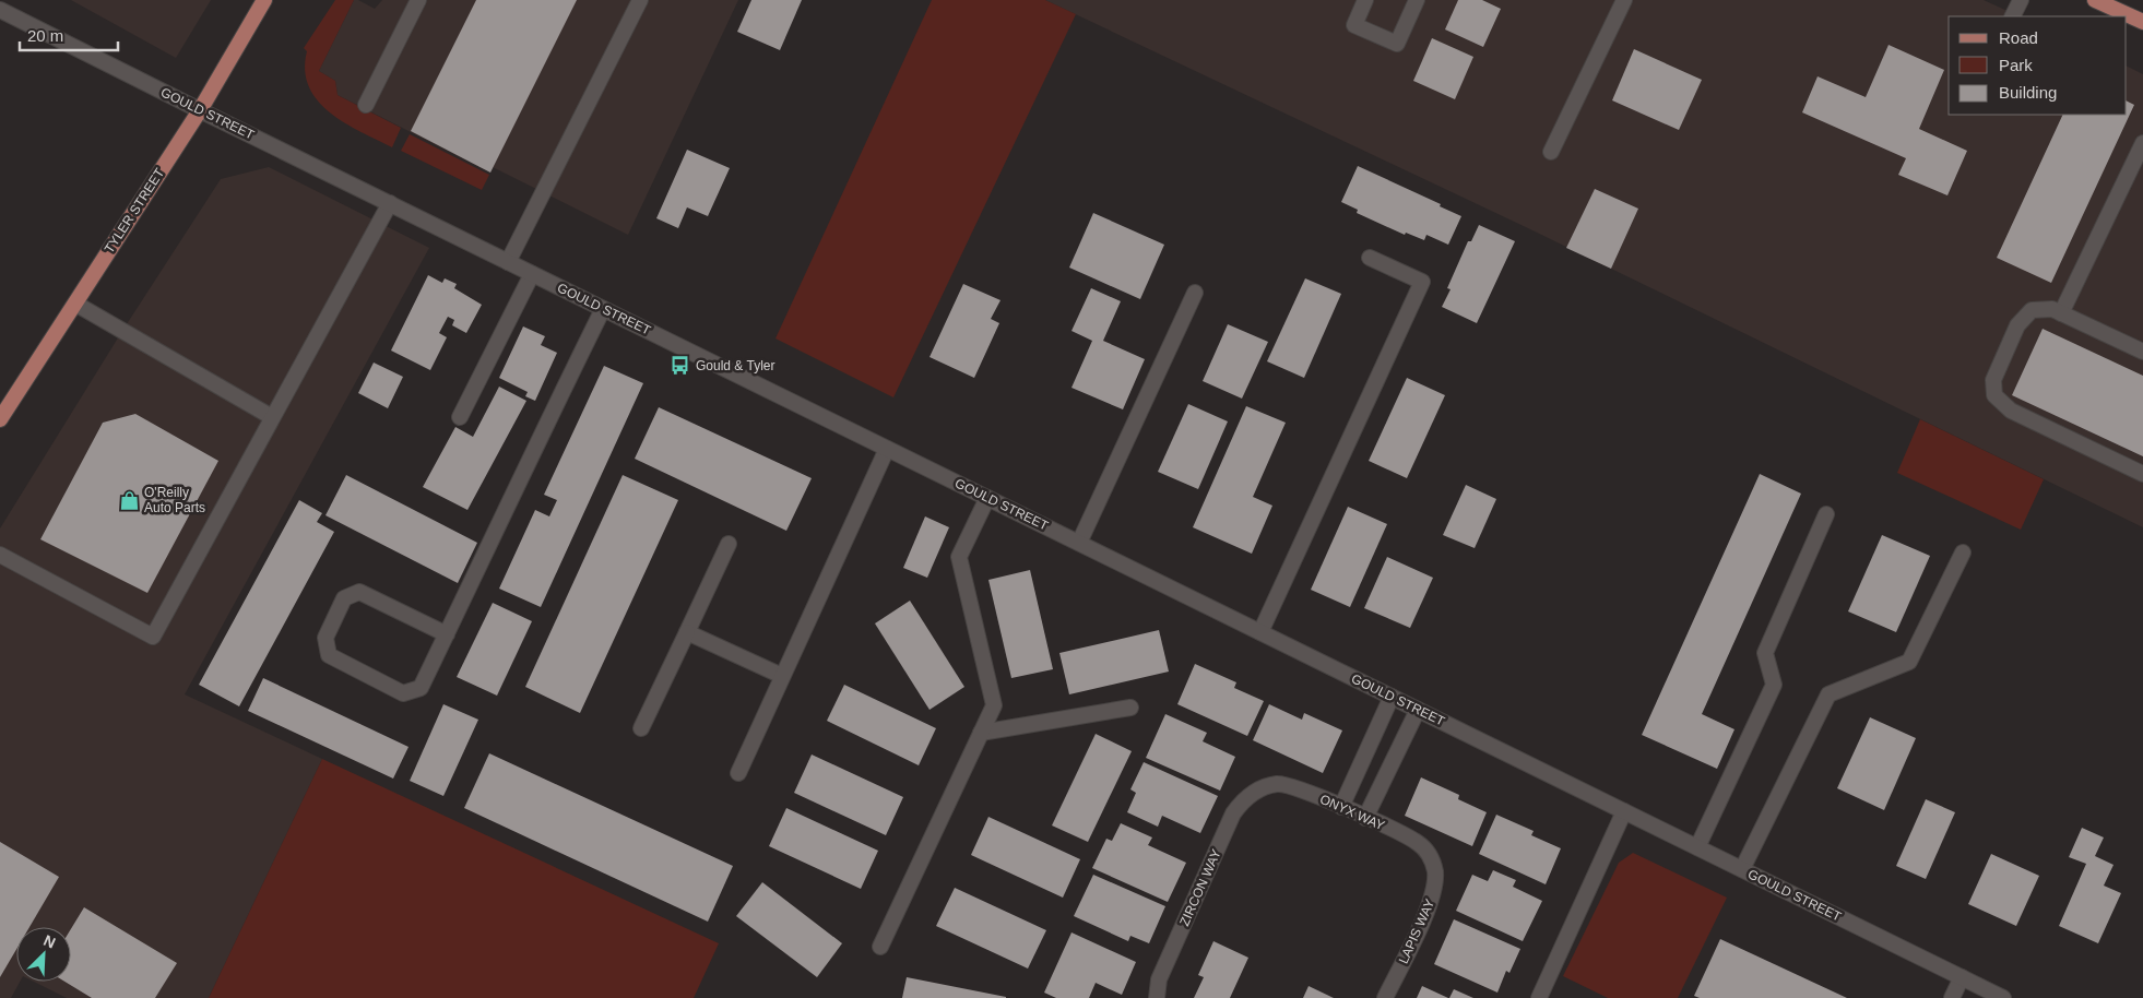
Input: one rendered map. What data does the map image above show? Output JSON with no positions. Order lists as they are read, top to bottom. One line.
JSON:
{"streets":{"main road":["TYLER STREET"],"street":["GOULD STREET","ONYX WAY","ZIRCON WAY","LAPIS WAY"]},"crossings":[["GOULD STREET","TYLER STREET"],["ONYX WAY","ZIRCON WAY"],["ONYX WAY","LAPIS WAY"]],"places":{"bus stop":["Gould & Tyler"],"shop":["O'Reilly Auto Parts"]},"legend":["Road","Park","Building"],"scale_bar":"20 m","north":"top right"}
